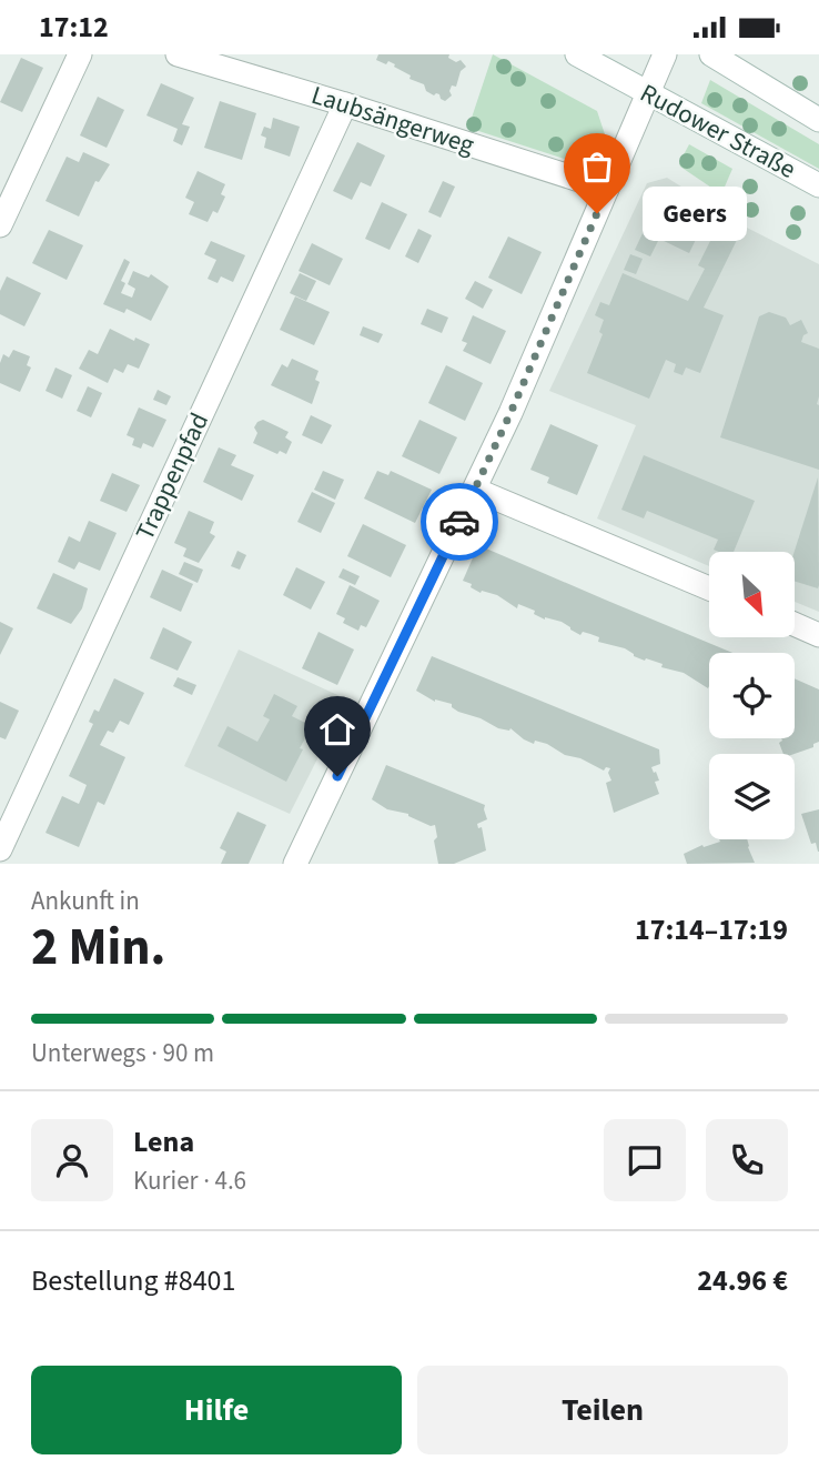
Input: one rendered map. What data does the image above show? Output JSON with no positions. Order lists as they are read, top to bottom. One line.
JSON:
{"streets":{"street":["Laubsängerweg","Rudower Straße","Trappenpfad"]},"crossings":[["Laubsängerweg","Trappenpfad"]],"places":["Geers"],"north":"bottom right","page":{"status":"17:12","bubble":"Geers","heading":["2 Min.","Ankunft in","17:14–17:19"],"panel":["Lena","Kurier · 4.6","Bestellung #8401","24.96 €"],"bar":"Unterwegs · 90 m","buttons":["Hilfe","Teilen"]}}
